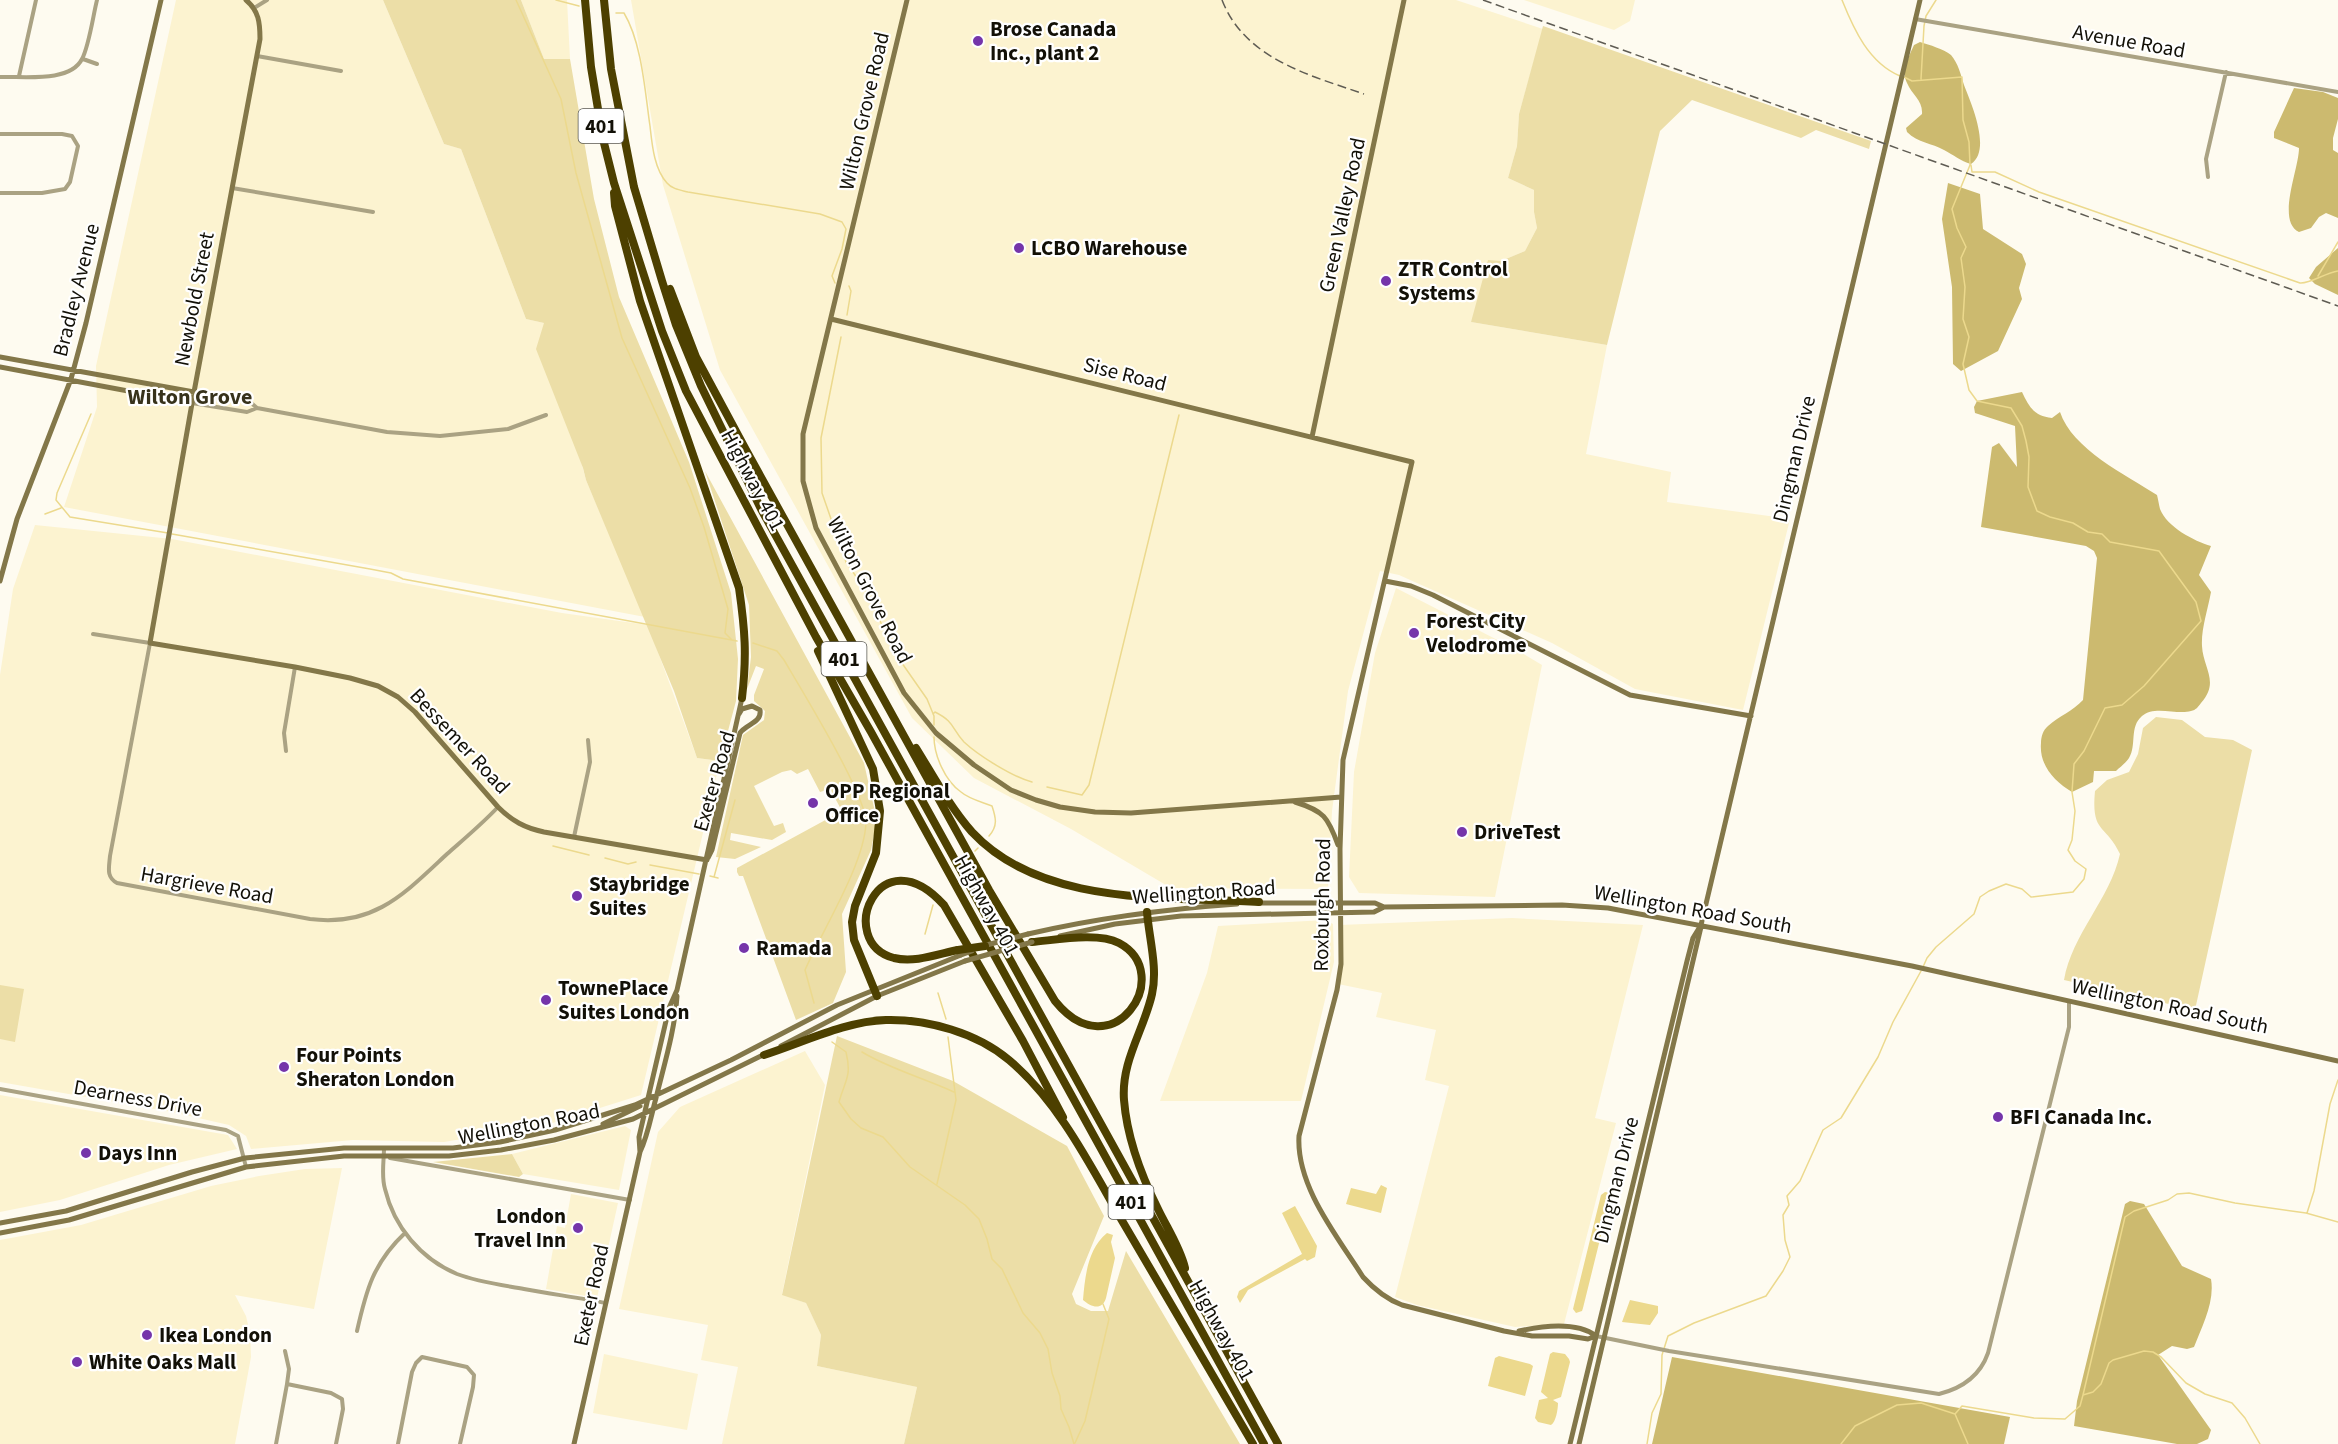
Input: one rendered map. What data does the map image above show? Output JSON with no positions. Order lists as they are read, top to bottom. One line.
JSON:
{"streets":{"highway":["401","Highway 401"],"main road":["Wilton Grove Road","Green Valley Road","Bradley Avenue","Newbold Street","Sise Road","Dingman Drive","Bessemer Road","Exeter Road","Wellington Road","Roxburgh Road","Wellington Road South"],"street":["Avenue Road","Hargrieve Road","Dearness Drive"]},"crossings":[["Avenue Road","Dingman Drive"],["Wilton Grove Road","Sise Road"],["Wilton Grove Road","Roxburgh Road"],["Green Valley Road","Sise Road"],["Newbold Street","Bessemer Road"],["Newbold Street","Hargrieve Road"],["Sise Road","Roxburgh Road"],["Dingman Drive","Roxburgh Road"],["Dingman Drive","Wellington Road South"],["Bessemer Road","Exeter Road"],["Bessemer Road","Hargrieve Road"],["Exeter Road","Wellington Road"],["Wellington Road","Roxburgh Road"],["Wellington Road","Wellington Road South"],["Wellington Road","Dearness Drive"],["Roxburgh Road","Wellington Road South"]],"districts":["Wilton Grove"],"places":["Brose Canada Inc., plant 2","LCBO Warehouse","ZTR Control Systems","Forest City Velodrome","OPP Regional Office","DriveTest","Staybridge Suites","Ramada","TownePlace Suites London","Four Points Sheraton London","BFI Canada Inc.","Days Inn","London Travel Inn","Ikea London","White Oaks Mall"]}
